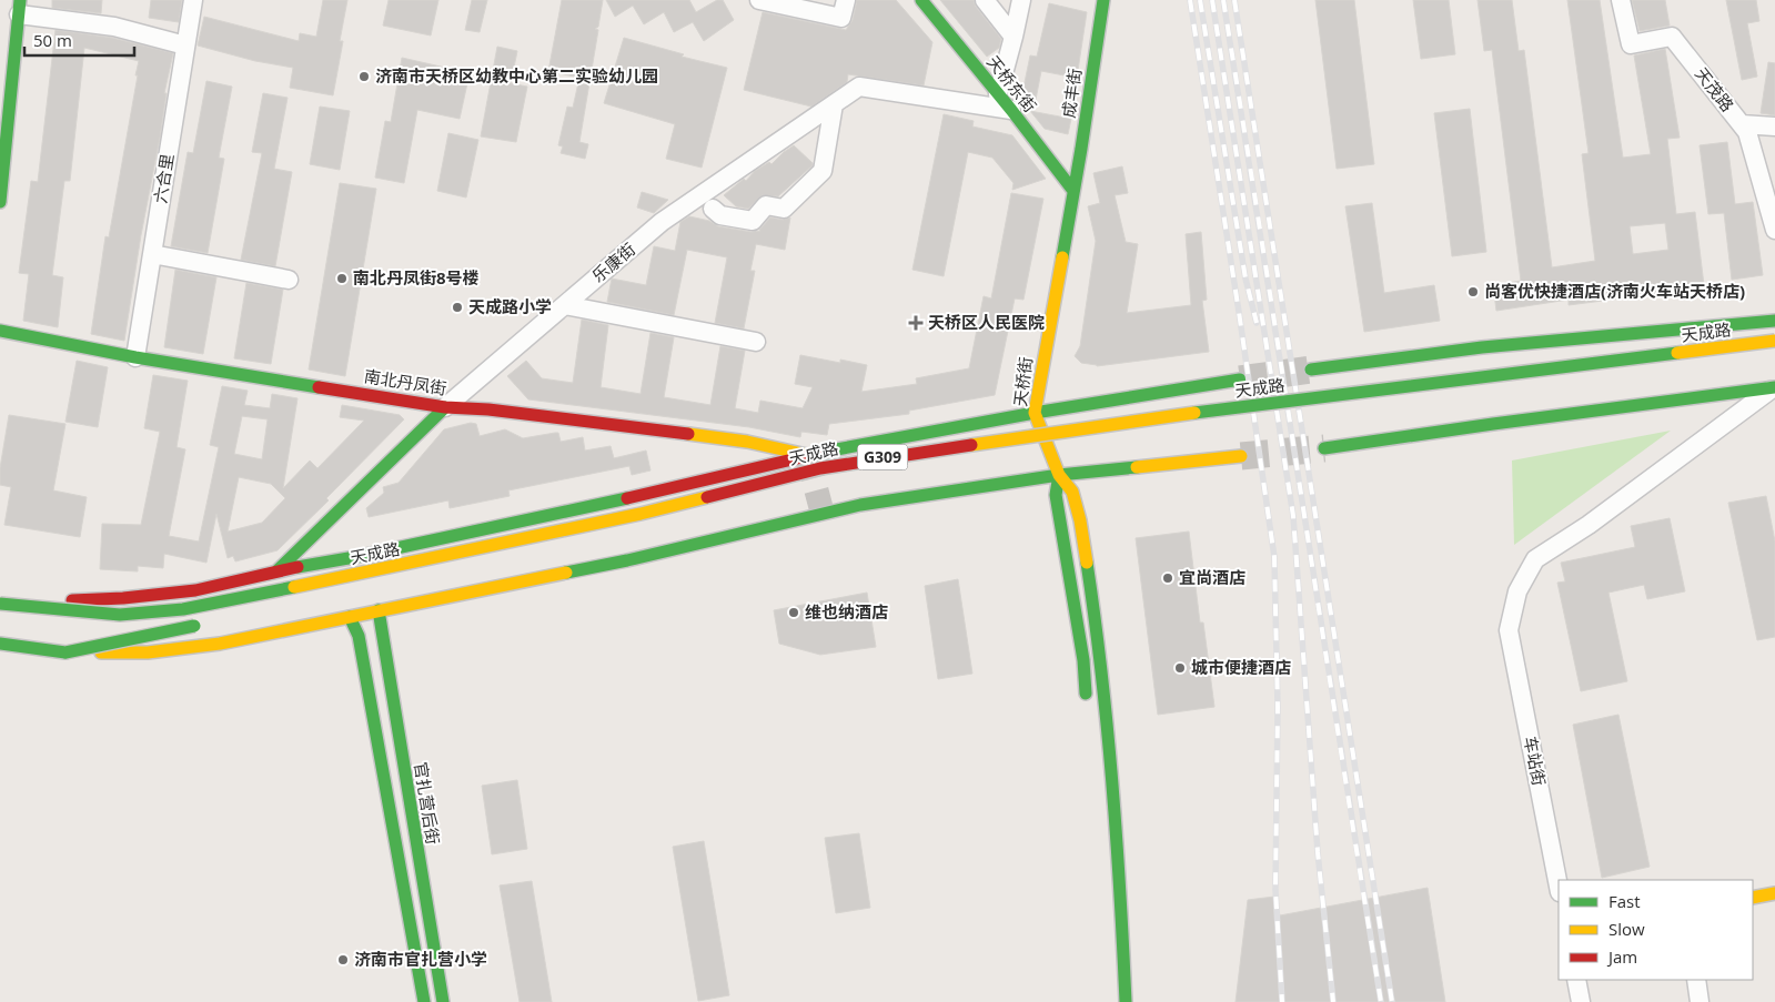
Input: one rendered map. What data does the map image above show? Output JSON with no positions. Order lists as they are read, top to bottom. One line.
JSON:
{"streets":{"main road":["天桥东街","成丰街","乐康街","天成路","天桥街","南北丹凤街","G309","官扎营后街"],"street":["天茂路","六合里","车站街"]},"crossings":[["天桥东街","成丰街"],["天桥东街","乐康街"],["天桥东街","天桥街"],["成丰街","天桥街"],["六合里","南北丹凤街"],["乐康街","天成路"],["乐康街","南北丹凤街"],["天成路","天桥街"],["天成路","南北丹凤街"]],"places":{"other":["济南市天桥区幼教中心第二实验幼儿园","南北丹凤街8号楼","尚客优快捷酒店(济南火车站天桥店)","天成路小学","宜尚酒店","维也纳酒店","城市便捷酒店","济南市官扎营小学"],"health":["天桥区人民医院"]},"legend":["Fast","Slow","Jam"],"scale_bar":"50 m"}
